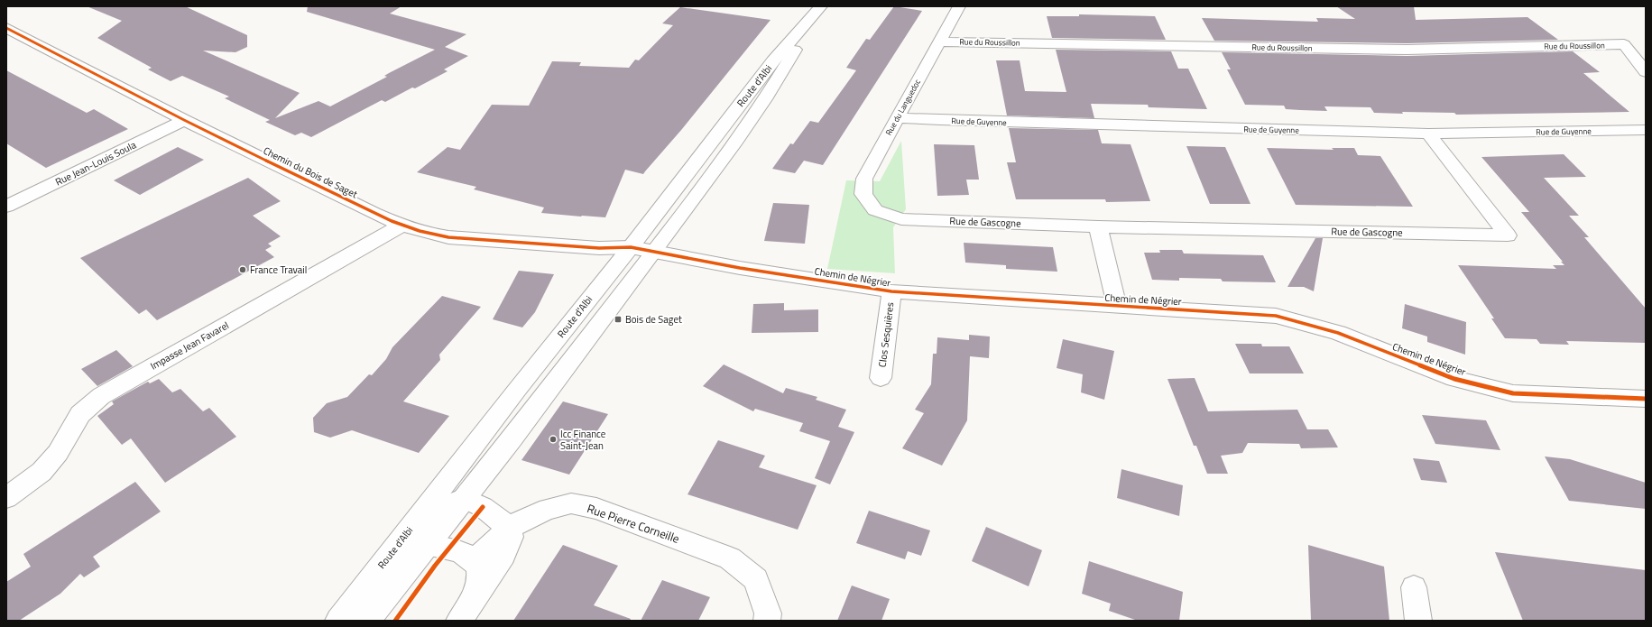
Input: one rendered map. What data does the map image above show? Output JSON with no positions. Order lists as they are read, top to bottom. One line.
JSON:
{"streets":{"street":["Rue du Roussillon","Route d'Albi","Rue du Languedoc","Rue de Guyenne","Rue Jean-Louis Soula","Chemin du Bois de Saget","Rue de Gascogne","Chemin de Négrier","Clos Sesquières","Impasse Jean Favarel","Rue Pierre Corneille"]},"crossings":[["Rue du Roussillon","Rue du Languedoc"],["Route d'Albi","Chemin du Bois de Saget"],["Route d'Albi","Chemin de Négrier"],["Rue du Languedoc","Rue de Guyenne"],["Rue du Languedoc","Rue de Gascogne"],["Rue de Guyenne","Rue de Gascogne"],["Rue Jean-Louis Soula","Chemin du Bois de Saget"],["Chemin du Bois de Saget","Chemin de Négrier"],["Chemin du Bois de Saget","Impasse Jean Favarel"],["Chemin de Négrier","Clos Sesquières"]],"places":{"other":["France Travail","Icc Finance Saint-Jean"],"transit":["Bois de Saget"]}}
